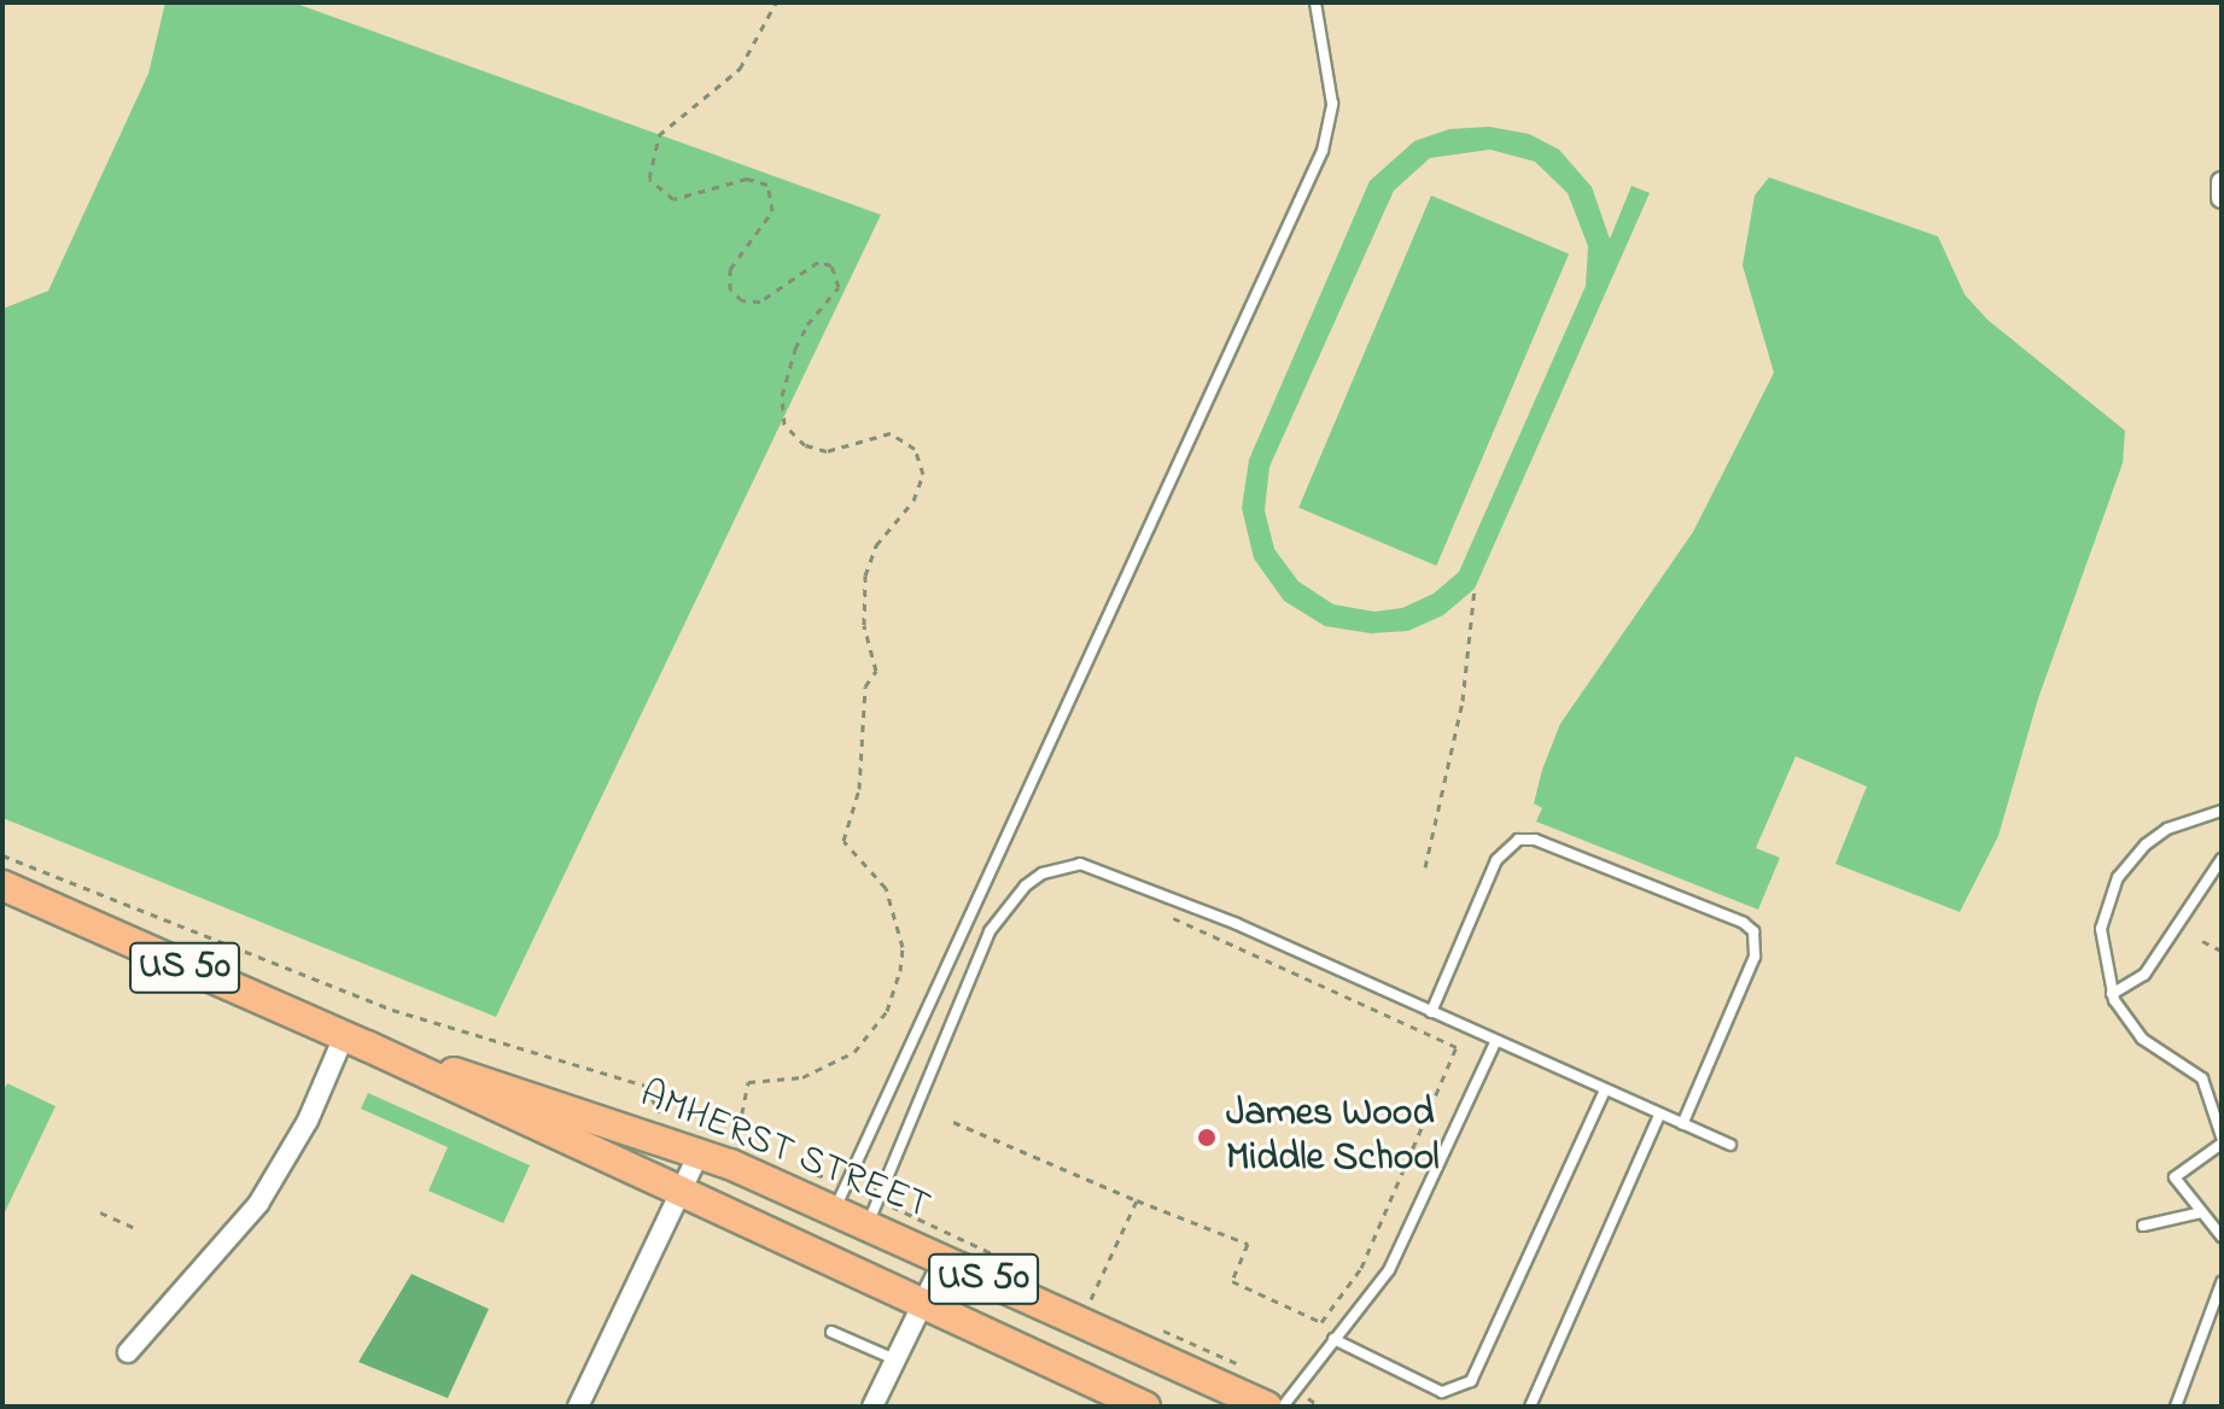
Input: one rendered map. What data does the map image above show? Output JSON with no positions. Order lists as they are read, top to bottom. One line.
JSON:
{"streets":{"main road":["US 50","AMHERST STREET"]},"places":["James Wood Middle School"]}
